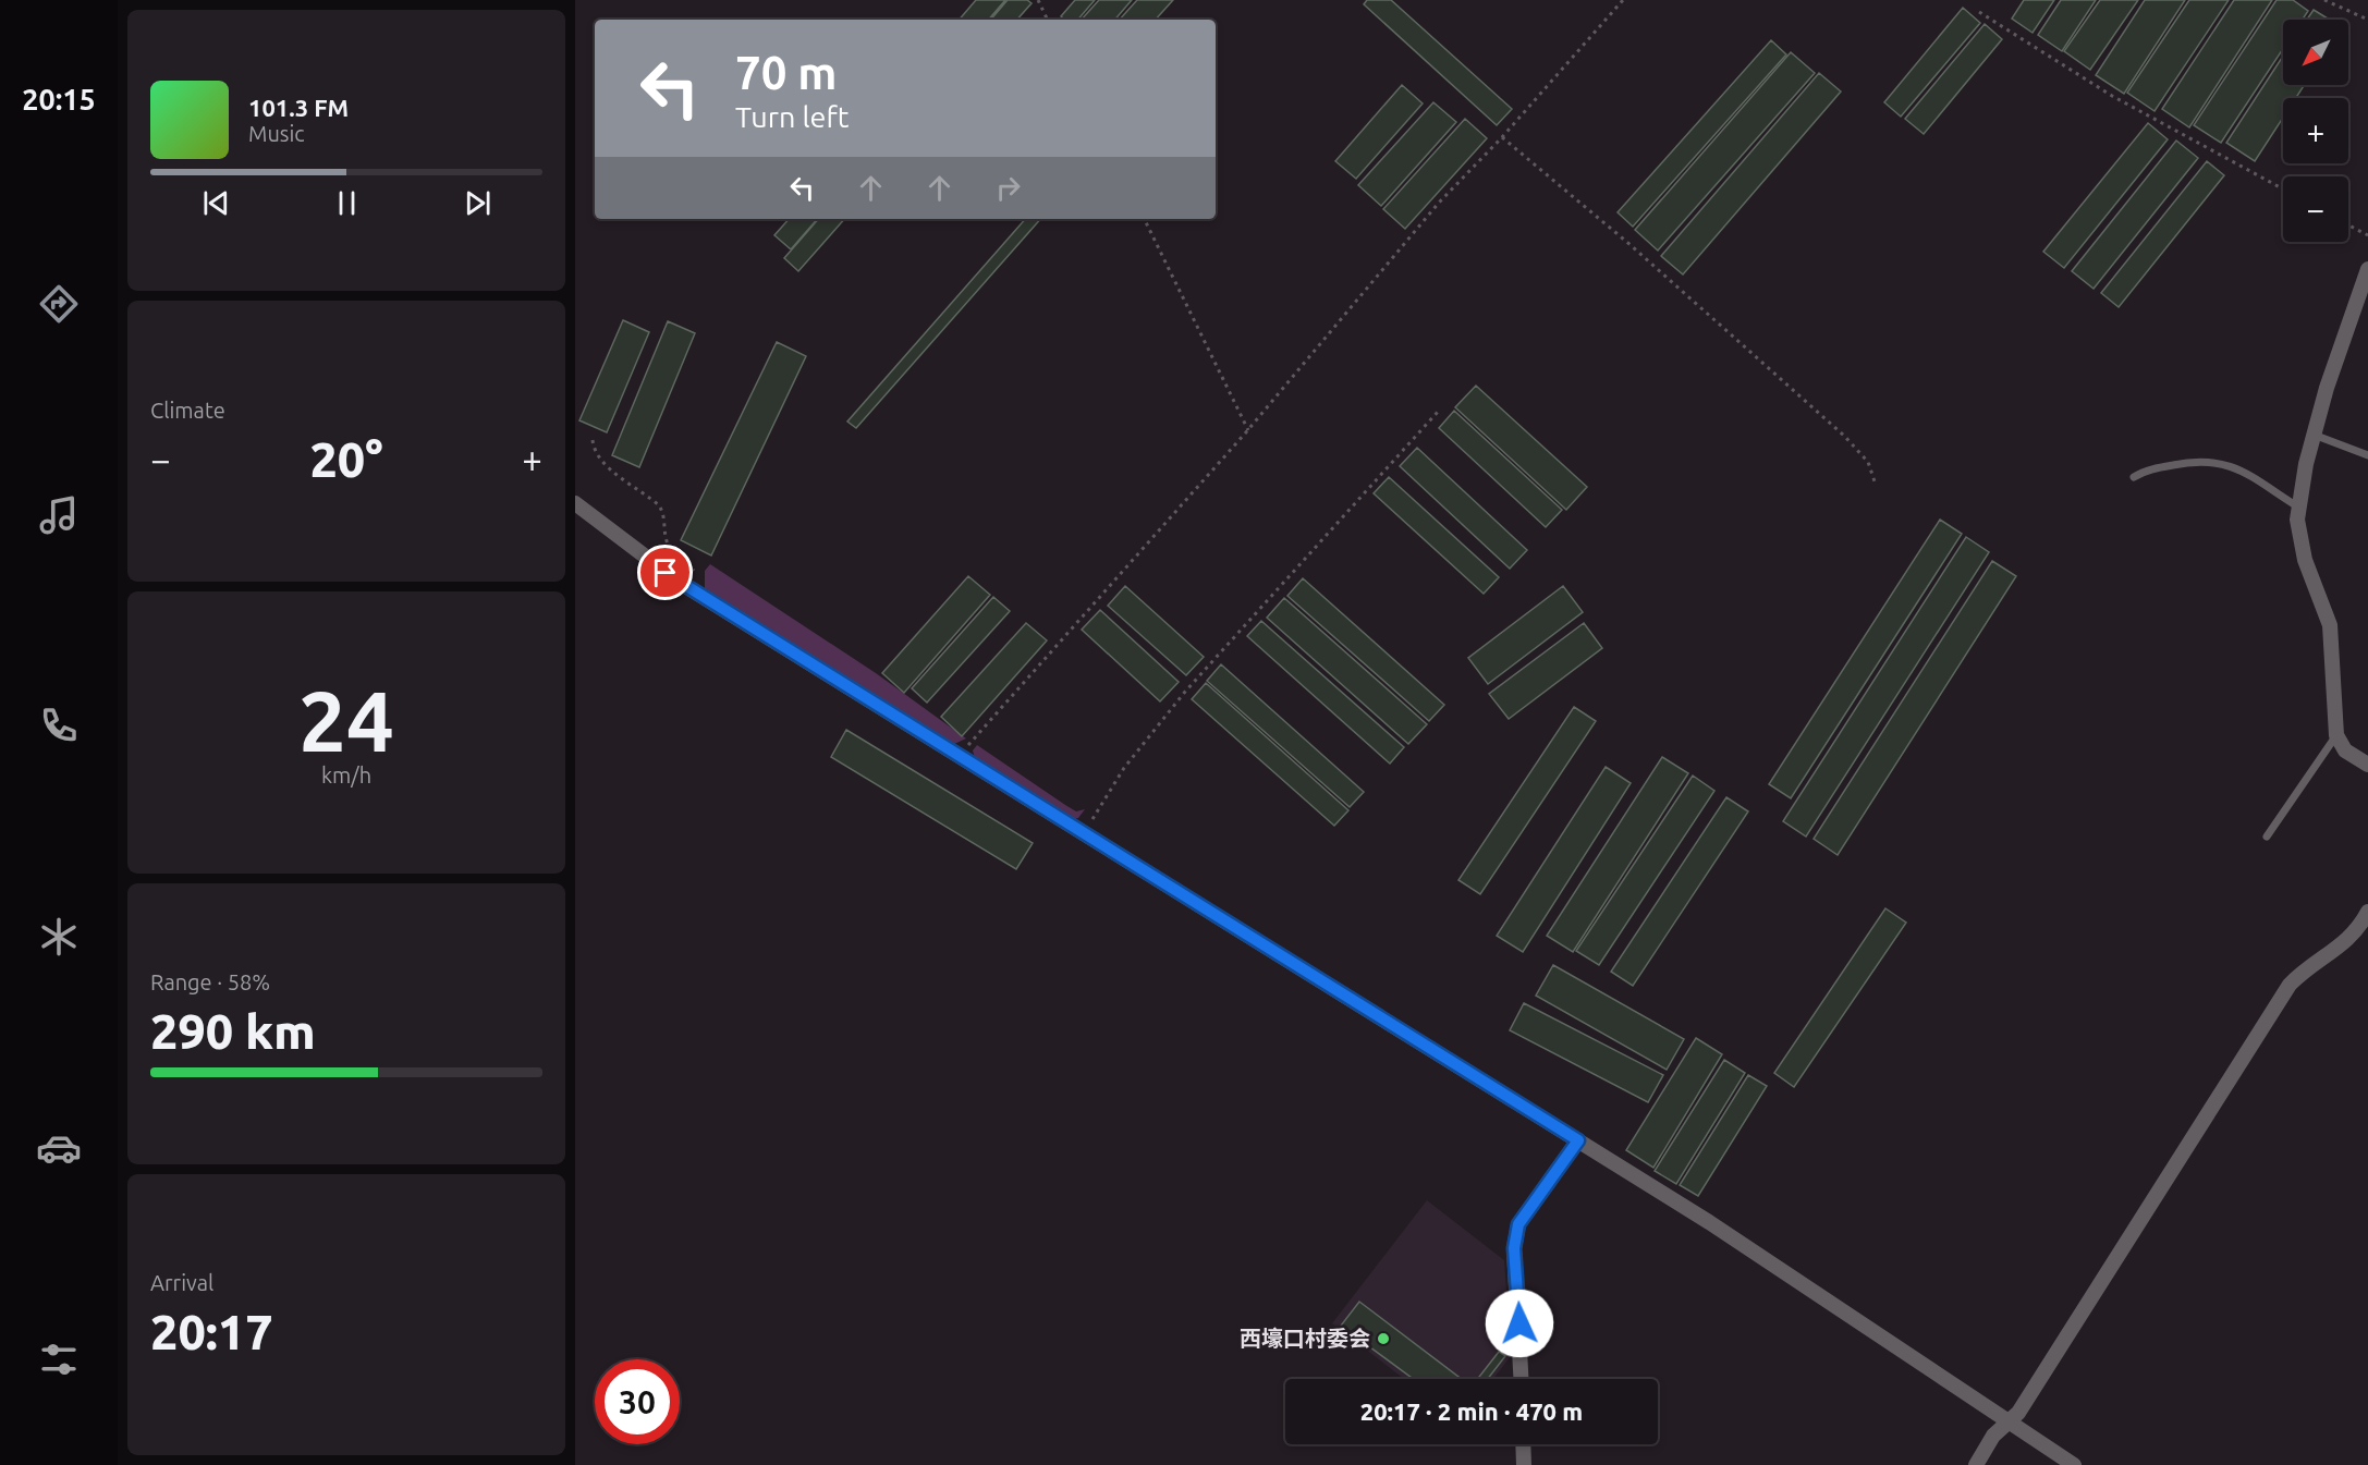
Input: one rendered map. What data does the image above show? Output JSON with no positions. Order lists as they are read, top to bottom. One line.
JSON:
{"places":["西壕口村委会"],"north":"bottom left","page":{"tabs":"20:15","map_buttons":["+","−"],"turn":["70 m","Turn left"],"song":["101.3 FM","Music"],"tile":["Climate",["24","km/h"],["Range · 58%","290 km"],["Arrival","20:17"]],"heat":["−","20°","+"],"limit":"30","trip":"20:17 · 2 min · 470 m"}}
